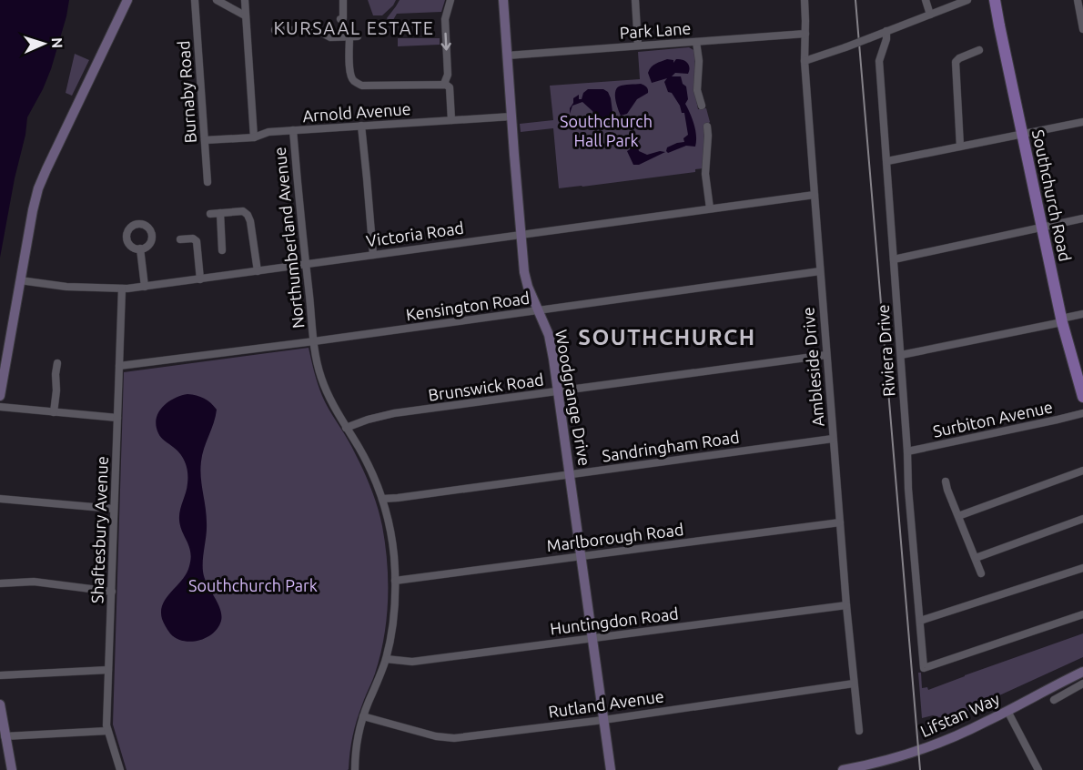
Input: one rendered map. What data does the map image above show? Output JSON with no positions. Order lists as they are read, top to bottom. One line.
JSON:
{"streets":{"main road":["Southchurch Road"],"street":["Park Lane","Burnaby Road","Arnold Avenue","Victoria Road","Northumberland Avenue","Kensington Road","Riviera Drive","Ambleside Drive","Brunswick Road","Woodgrange Drive","Surbiton Avenue","Sandringham Road","Shaftesbury Avenue","Marlborough Road","Huntingdon Road","Rutland Avenue","Lifstan Way"]},"crossings":[["Park Lane","Ambleside Drive"],["Park Lane","Woodgrange Drive"],["Burnaby Road","Arnold Avenue"],["Arnold Avenue","Northumberland Avenue"],["Arnold Avenue","Woodgrange Drive"],["Victoria Road","Northumberland Avenue"],["Victoria Road","Ambleside Drive"],["Victoria Road","Woodgrange Drive"],["Victoria Road","Shaftesbury Avenue"],["Northumberland Avenue","Kensington Road"],["Northumberland Avenue","Brunswick Road"],["Northumberland Avenue","Sandringham Road"],["Northumberland Avenue","Marlborough Road"],["Northumberland Avenue","Huntingdon Road"],["Northumberland Avenue","Rutland Avenue"],["Kensington Road","Ambleside Drive"],["Kensington Road","Woodgrange Drive"],["Kensington Road","Shaftesbury Avenue"],["Riviera Drive","Surbiton Avenue"],["Ambleside Drive","Brunswick Road"],["Ambleside Drive","Sandringham Road"],["Ambleside Drive","Marlborough Road"],["Ambleside Drive","Huntingdon Road"],["Ambleside Drive","Rutland Avenue"],["Brunswick Road","Woodgrange Drive"],["Woodgrange Drive","Sandringham Road"],["Woodgrange Drive","Marlborough Road"],["Woodgrange Drive","Huntingdon Road"],["Woodgrange Drive","Rutland Avenue"]],"districts":["KURSAAL ESTATE","SOUTHCHURCH"],"parks":["Southchurch Hall Park","Southchurch Park"],"north":"right"}
